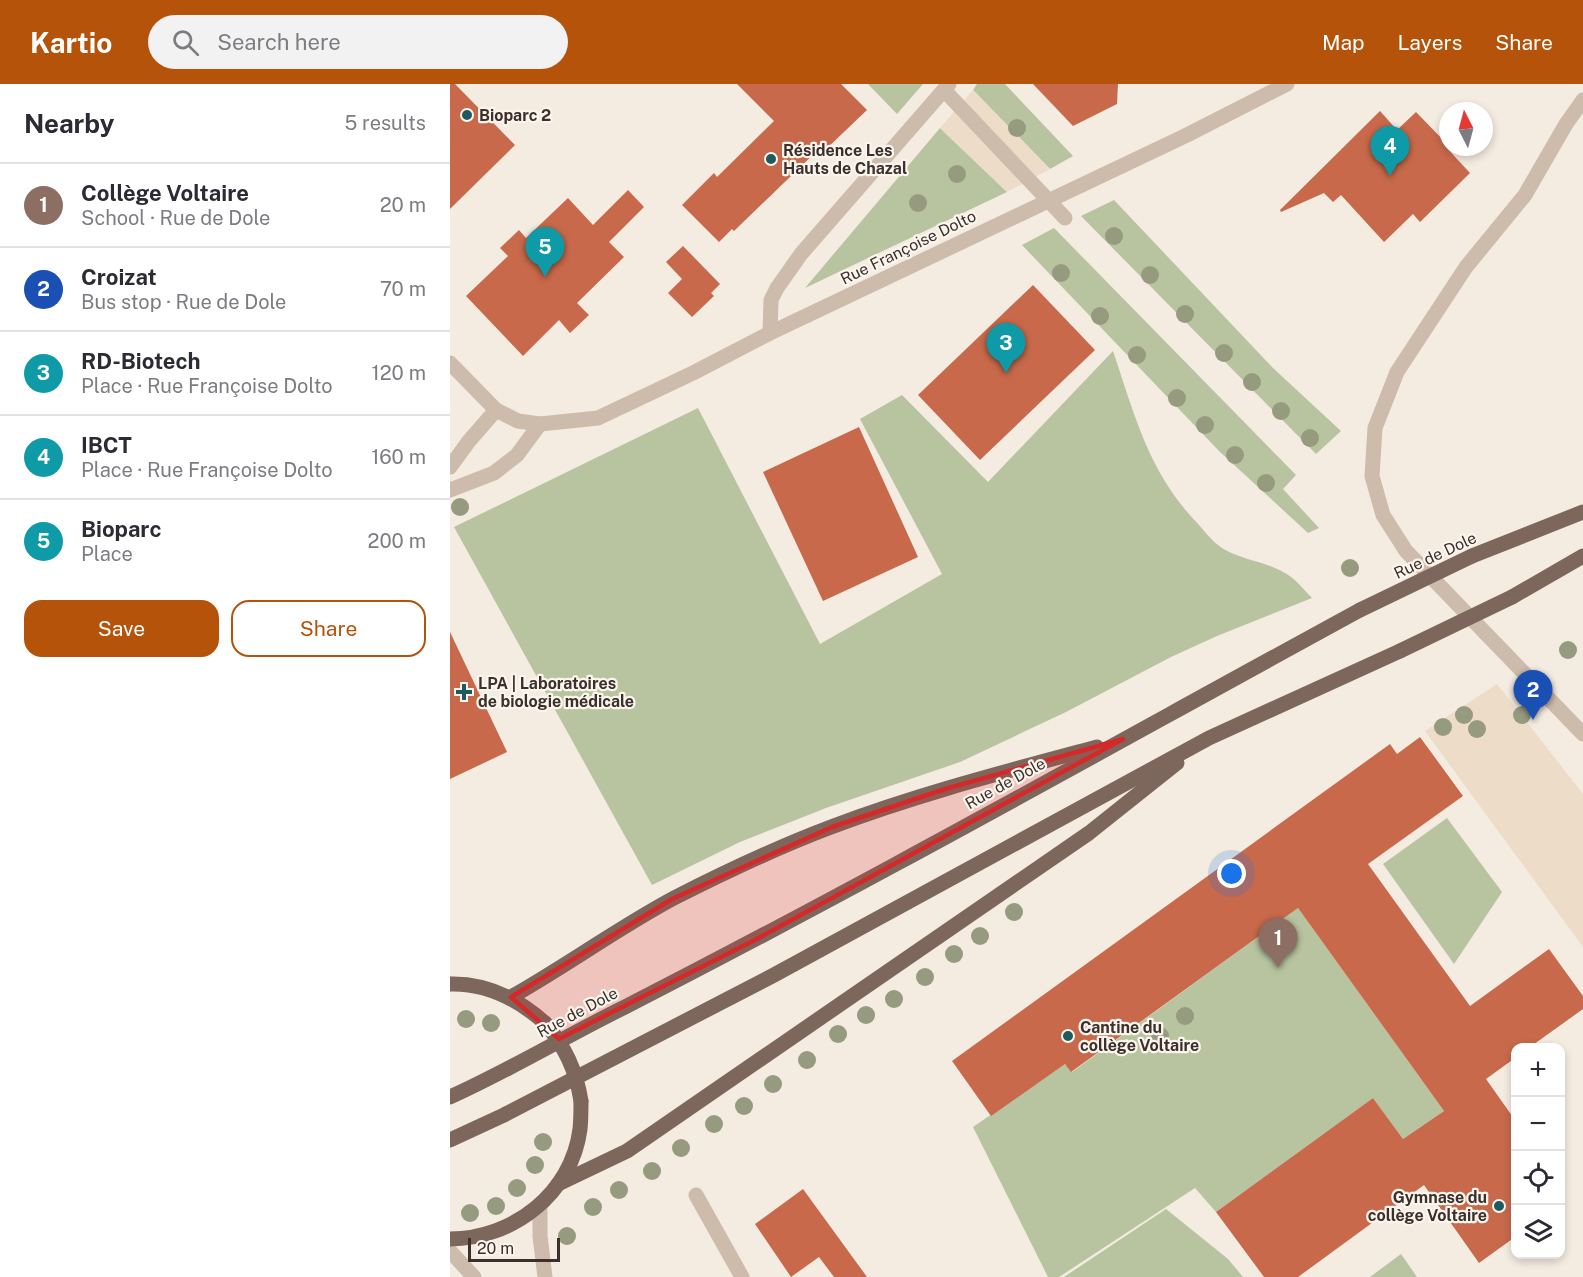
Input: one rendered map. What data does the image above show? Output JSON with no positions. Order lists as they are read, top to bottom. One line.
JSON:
{"streets":{"main road":["Rue de Dole"],"street":["Rue Françoise Dolto"]},"places":{"other":["Bioparc 2","Résidence Les Hauts de Chazal","Cantine du collège Voltaire","Gymnase du collège Voltaire"],"health":["LPA | Laboratoires de biologie médicale"]},"scale_bar":"20 m","north":"top","page":{"header":"Kartio","search":"Search here","nav":["Map","Layers","Share"],"heading":["Nearby","5 results"],"pins":["4","5","3","2","1"],"list":[{"mark":"1","name":"Collège Voltaire","note":"School · Rue de Dole","value":"20 m"},{"mark":"2","name":"Croizat","note":"Bus stop · Rue de Dole","value":"70 m"},{"mark":"3","name":"RD-Biotech","note":"Place · Rue Françoise Dolto","value":"120 m"},{"mark":"4","name":"IBCT","note":"Place · Rue Françoise Dolto","value":"160 m"},{"mark":"5","name":"Bioparc","note":"Place","value":"200 m"}],"buttons":["Save","Share"],"map_buttons":["+","−"],"scale":"20 m"}}
